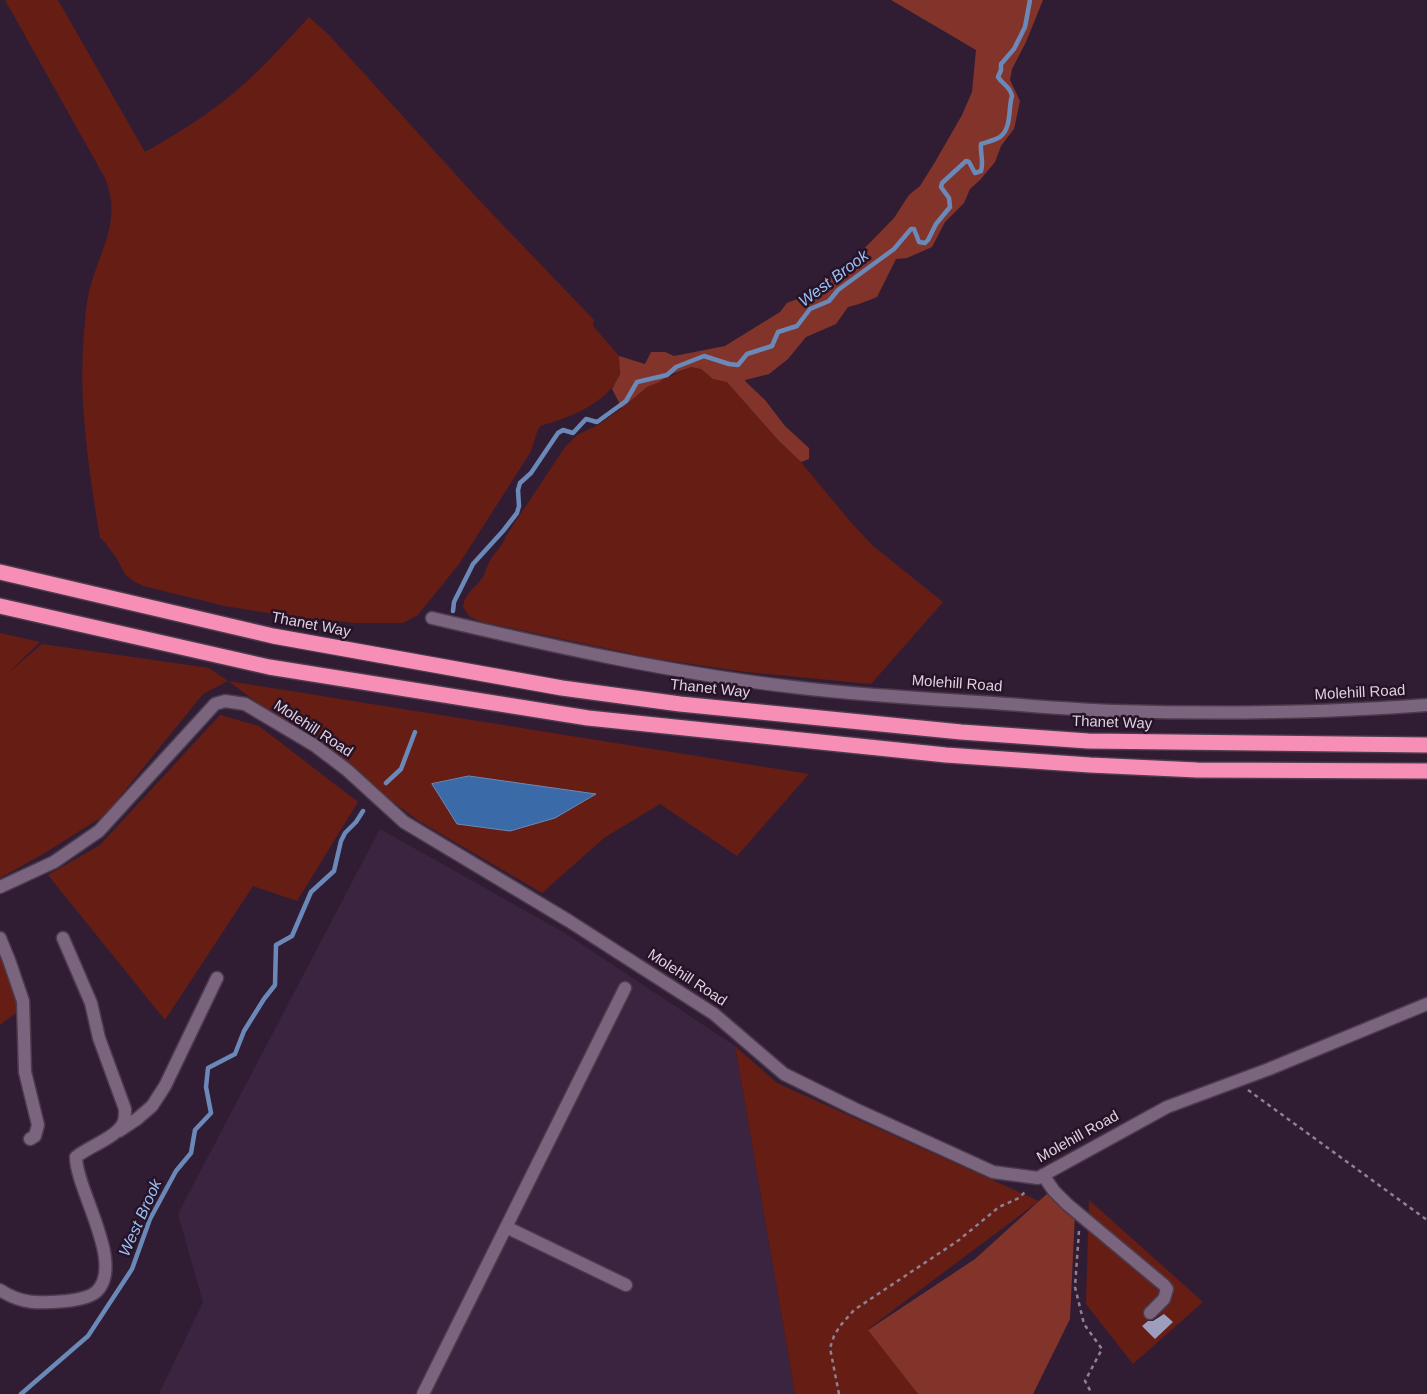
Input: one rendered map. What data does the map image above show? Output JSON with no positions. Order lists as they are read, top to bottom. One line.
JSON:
{"streets":{"highway":["Thanet Way"],"street":["Molehill Road"]},"water":["West Brook"]}
